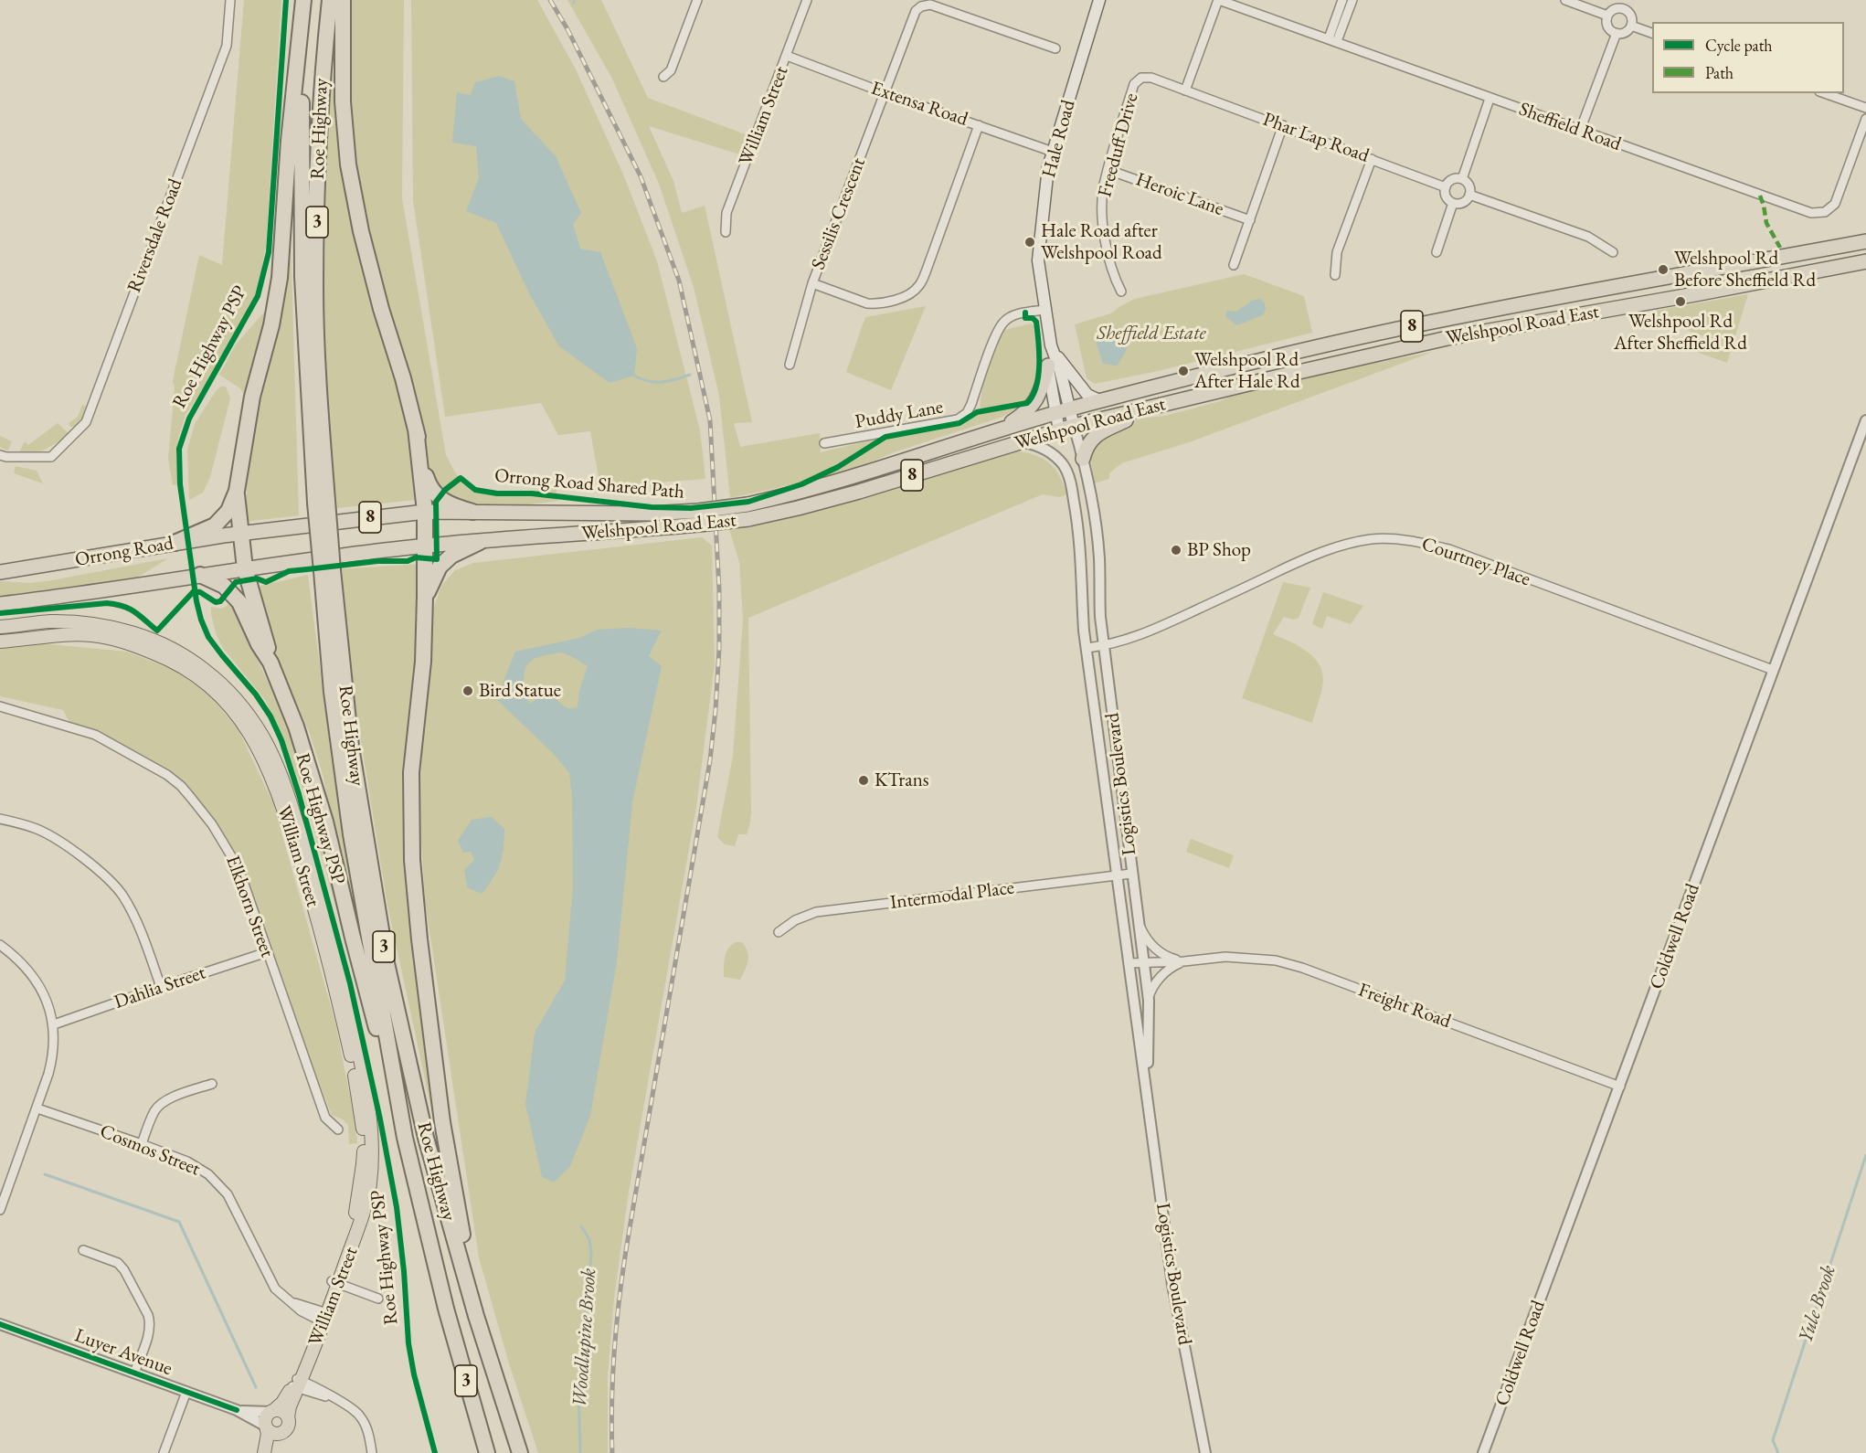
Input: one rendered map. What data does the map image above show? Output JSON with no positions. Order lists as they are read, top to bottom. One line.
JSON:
{"streets":{"highway":["Roe Highway","3","Welshpool Road East","8","Orrong Road"],"main road":["William Street","Hale Road"],"street":["Extensa Road","Sheffield Road","Phar Lap Road","Freeduff Drive","Heroic Lane","Sessilis Crescent","Riversdale Road","Puddy Lane","Courtney Place","Logistics Boulevard","Intermodal Place","Elkhorn Street","Coldwell Road","Dahlia Street","Freight Road","Cosmos Street","Luyer Avenue"],"cycle path":["Roe Highway PSP","Orrong Road Shared Path"]},"crossings":[["Extensa Road","William Street"],["Extensa Road","Hale Road"],["Extensa Road","Sessilis Crescent"],["William Street","Cosmos Street"],["William Street","Luyer Avenue"],["Roe Highway","Welshpool Road East"],["Roe Highway","Orrong Road"],["Phar Lap Road","Freeduff Drive"],["Hale Road","Welshpool Road East"],["Hale Road","Puddy Lane"],["Hale Road","Logistics Boulevard"],["Freeduff Drive","Heroic Lane"],["Welshpool Road East","8"],["Welshpool Road East","Orrong Road"],["Welshpool Road East","Logistics Boulevard"],["8","Logistics Boulevard"],["Courtney Place","Logistics Boulevard"],["Courtney Place","Coldwell Road"],["Logistics Boulevard","Intermodal Place"],["Logistics Boulevard","Freight Road"],["Elkhorn Street","Dahlia Street"],["Coldwell Road","Freight Road"]],"water":["Yule Brook","Woodlupine Brook"],"parks":["Sheffield Estate"],"places":["Hale Road after Welshpool Road","Welshpool Rd Before Sheffield Rd","Welshpool Rd After Sheffield Rd","Welshpool Rd After Hale Rd","BP Shop","Bird Statue","KTrans"],"legend":["Cycle path","Path"]}
